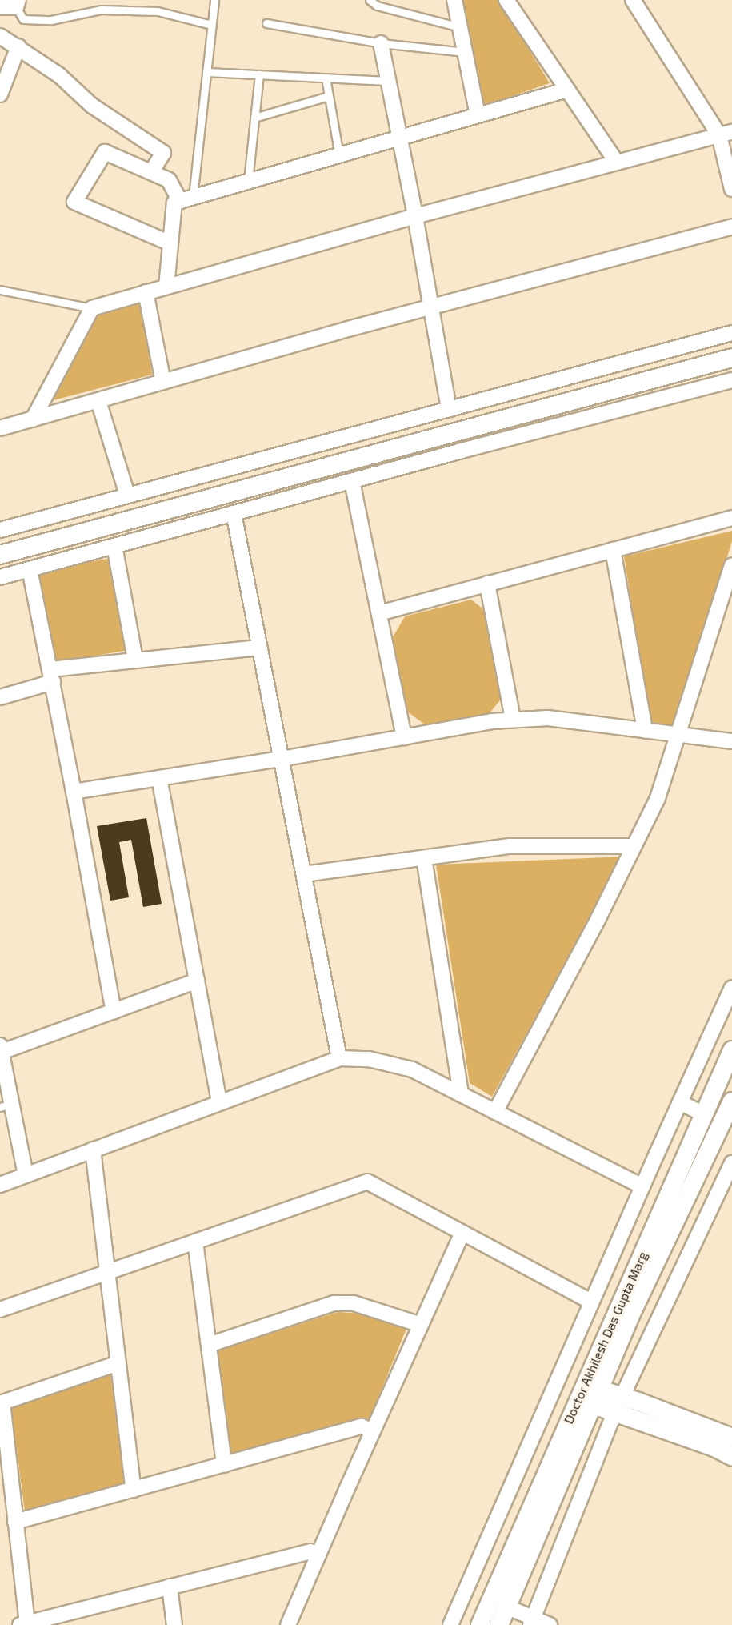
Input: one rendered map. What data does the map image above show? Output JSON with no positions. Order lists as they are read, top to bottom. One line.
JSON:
{"streets":{"street":["Doctor Akhilesh Das Gupta Marg"]}}
